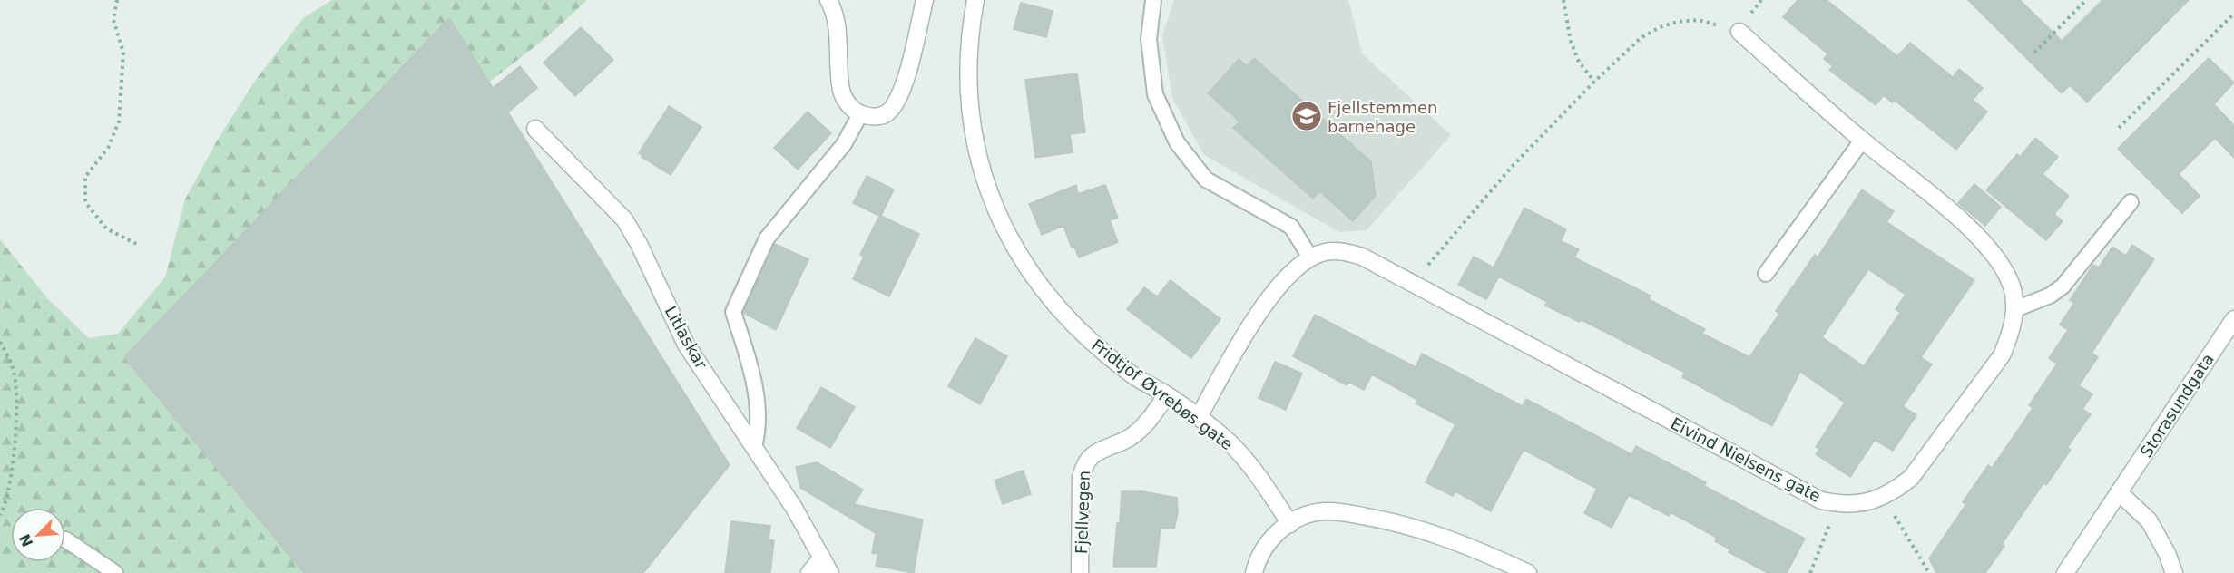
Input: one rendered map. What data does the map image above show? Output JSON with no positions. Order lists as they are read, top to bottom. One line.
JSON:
{"streets":{"street":["Litlaskar","Fridtjof Øvrebøs gate","Storasundgata","Eivind Nielsens gate","Fjellvegen"]},"crossings":[["Fridtjof Øvrebøs gate","Eivind Nielsens gate"],["Fridtjof Øvrebøs gate","Fjellvegen"]],"places":{"school or university":["Fjellstemmen barnehage"]},"north":"bottom left"}
